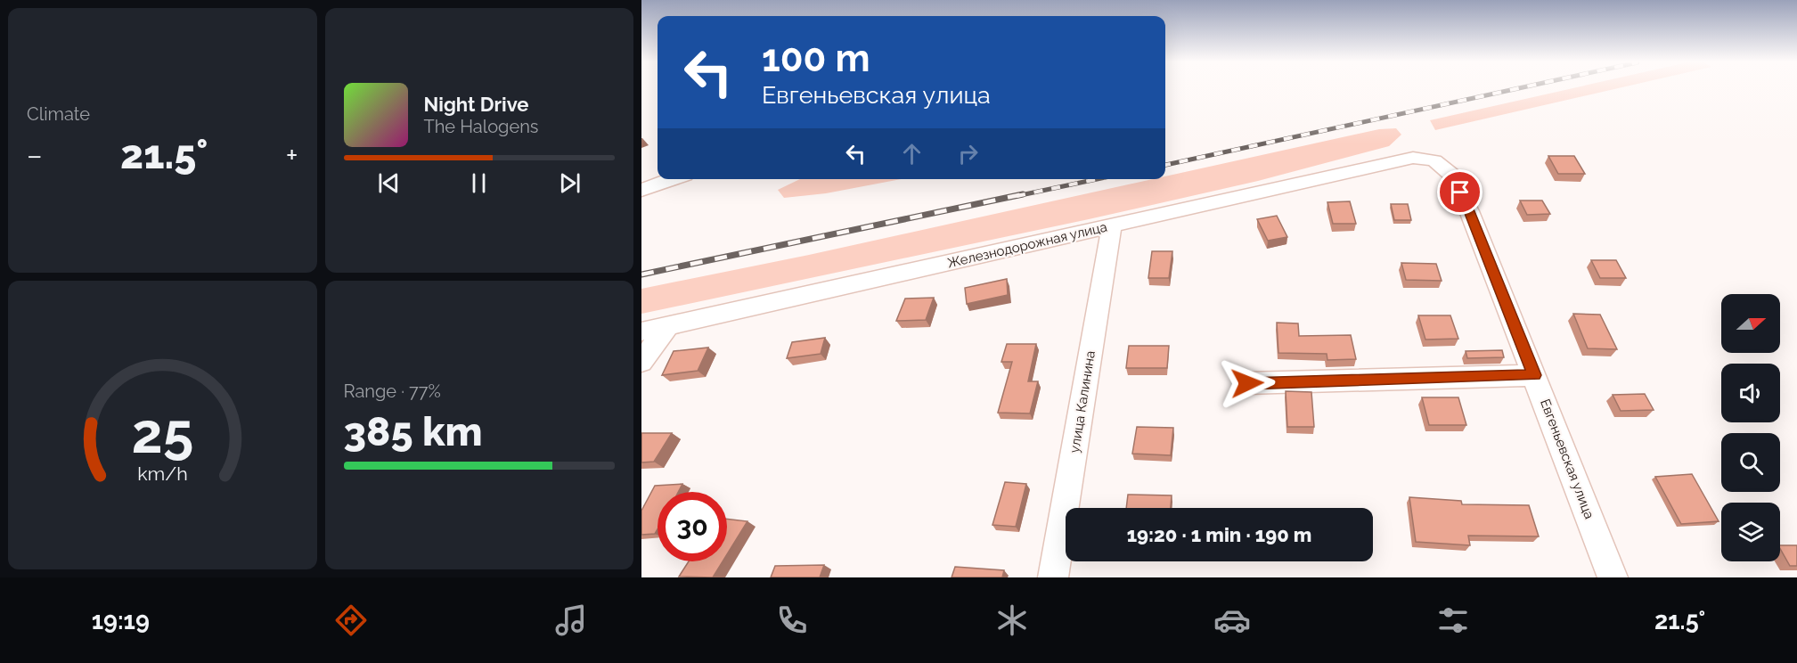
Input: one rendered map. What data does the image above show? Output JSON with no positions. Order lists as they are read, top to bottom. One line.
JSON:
{"streets":{"street":["Железнодорожная улица","улица Калинина","Евгеньевская улица"]},"crossings":[["Железнодорожная улица","улица Калинина"],["Железнодорожная улица","Евгеньевская улица"]],"north":"right","page":{"tile":["Climate",["Range · 77%","385 km"]],"turn":["100 m","Евгеньевская улица"],"song":["Night Drive","The Halogens"],"heat":["−","21.5°","+"],"limit":"30","trip":"19:20 · 1 min · 190 m","tabs":["19:19","21.5°"],"gauge":["25","km/h"]}}
